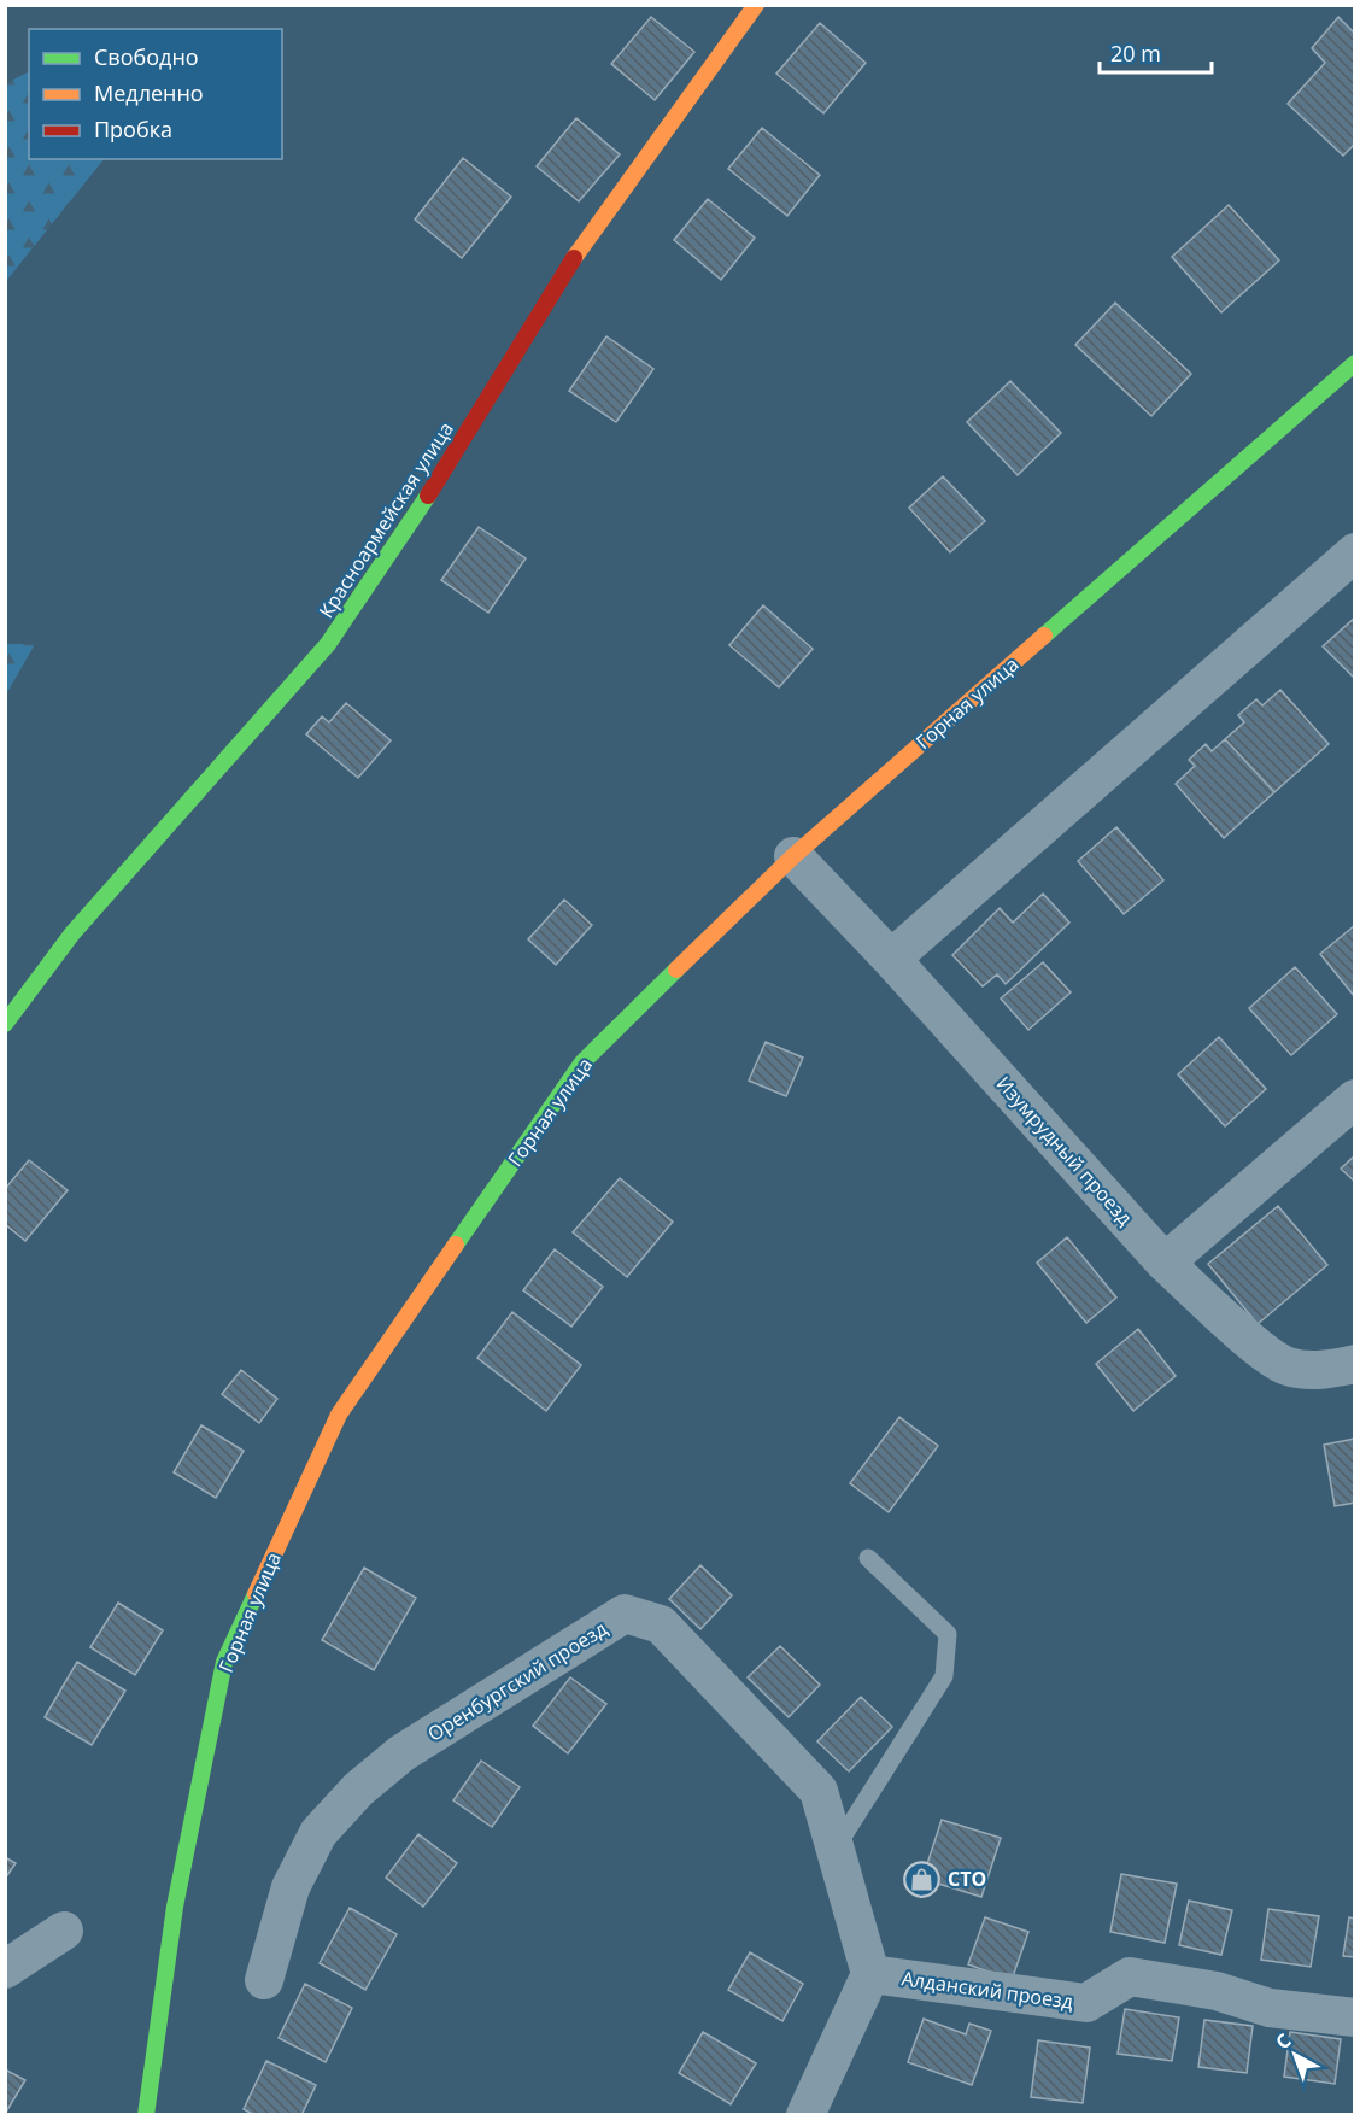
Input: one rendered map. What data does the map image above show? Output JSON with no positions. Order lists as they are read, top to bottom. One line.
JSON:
{"streets":{"street":["Красноармейская улица","Горная улица","Изумрудный проезд","Оренбургский проезд","Алданский проезд"]},"crossings":[["Горная улица","Изумрудный проезд"],["Оренбургский проезд","Алданский проезд"]],"places":{"shop":["СТО"]},"legend":["Свободно","Медленно","Пробка"],"scale_bar":"20 m","north":"top left"}
